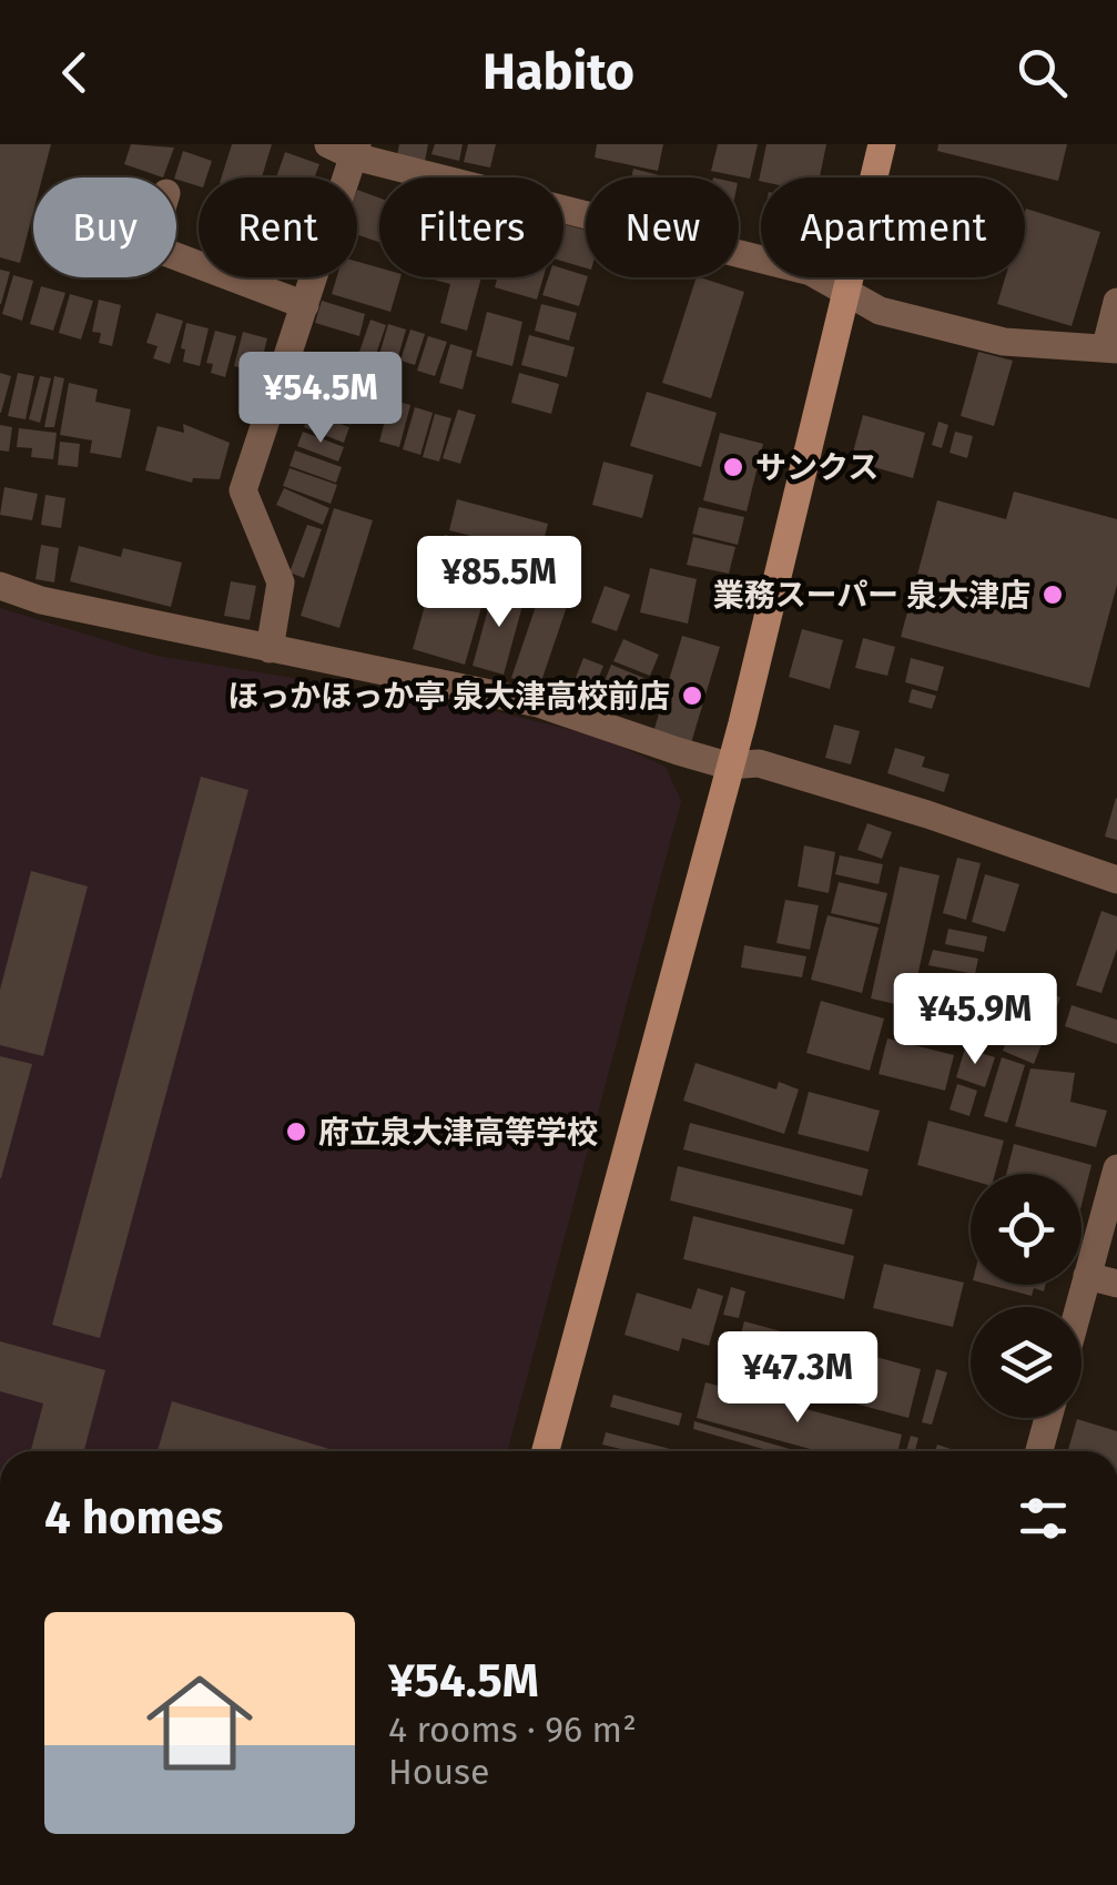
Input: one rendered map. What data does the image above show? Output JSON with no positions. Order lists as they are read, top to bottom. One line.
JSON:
{"places":["サンクス","業務スーパー 泉大津店","ほっかほっか亭 泉大津高校前店","府立泉大津高等学校"],"page":{"header":"Habito","chip":["Buy","Rent","Filters","New","Apartment"],"price":["¥54.5M","¥85.5M","¥45.9M","¥47.3M"],"heading":"4 homes","list":[{"name":"¥54.5M","note":"4 rooms · 96 m² · House"}]}}
